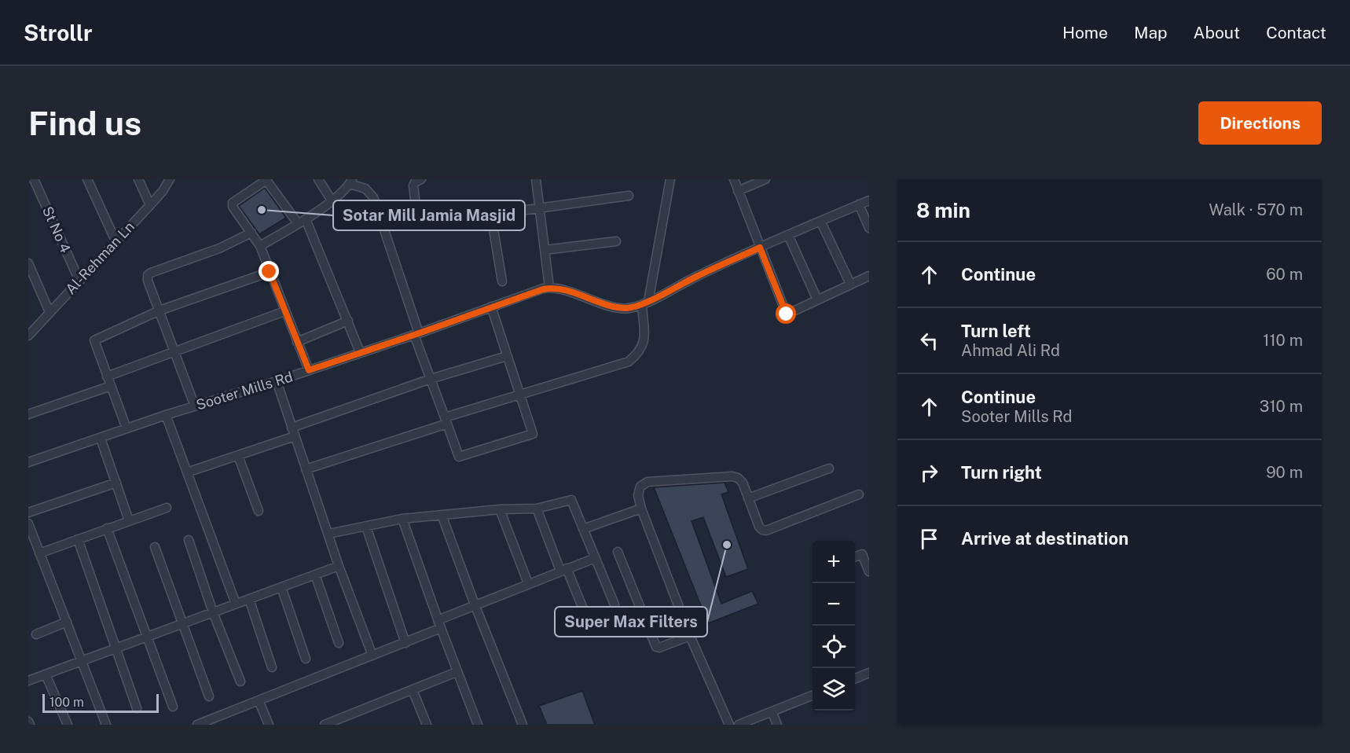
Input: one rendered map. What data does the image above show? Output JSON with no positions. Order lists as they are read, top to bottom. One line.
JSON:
{"streets":{"street":["St No 4","Al-Rehman Ln","Sooter Mills Rd"]},"crossings":[["St No 4","Al-Rehman Ln"]],"places":["Sotar Mill Jamia Masjid","Super Max Filters"],"scale_bar":"100 m","page":{"header":"Strollr","nav":["Home","Map","About","Contact"],"buttons":"Directions","title":"Find us","heading":["8 min","Walk · 570 m"],"list":[["Continue","60 m"],["Turn left","Ahmad Ali Rd","110 m"],["Continue","Sooter Mills Rd","310 m"],["Turn right","90 m"],"Arrive at destination"],"map_buttons":["+","−"],"scale":"100 m"}}
